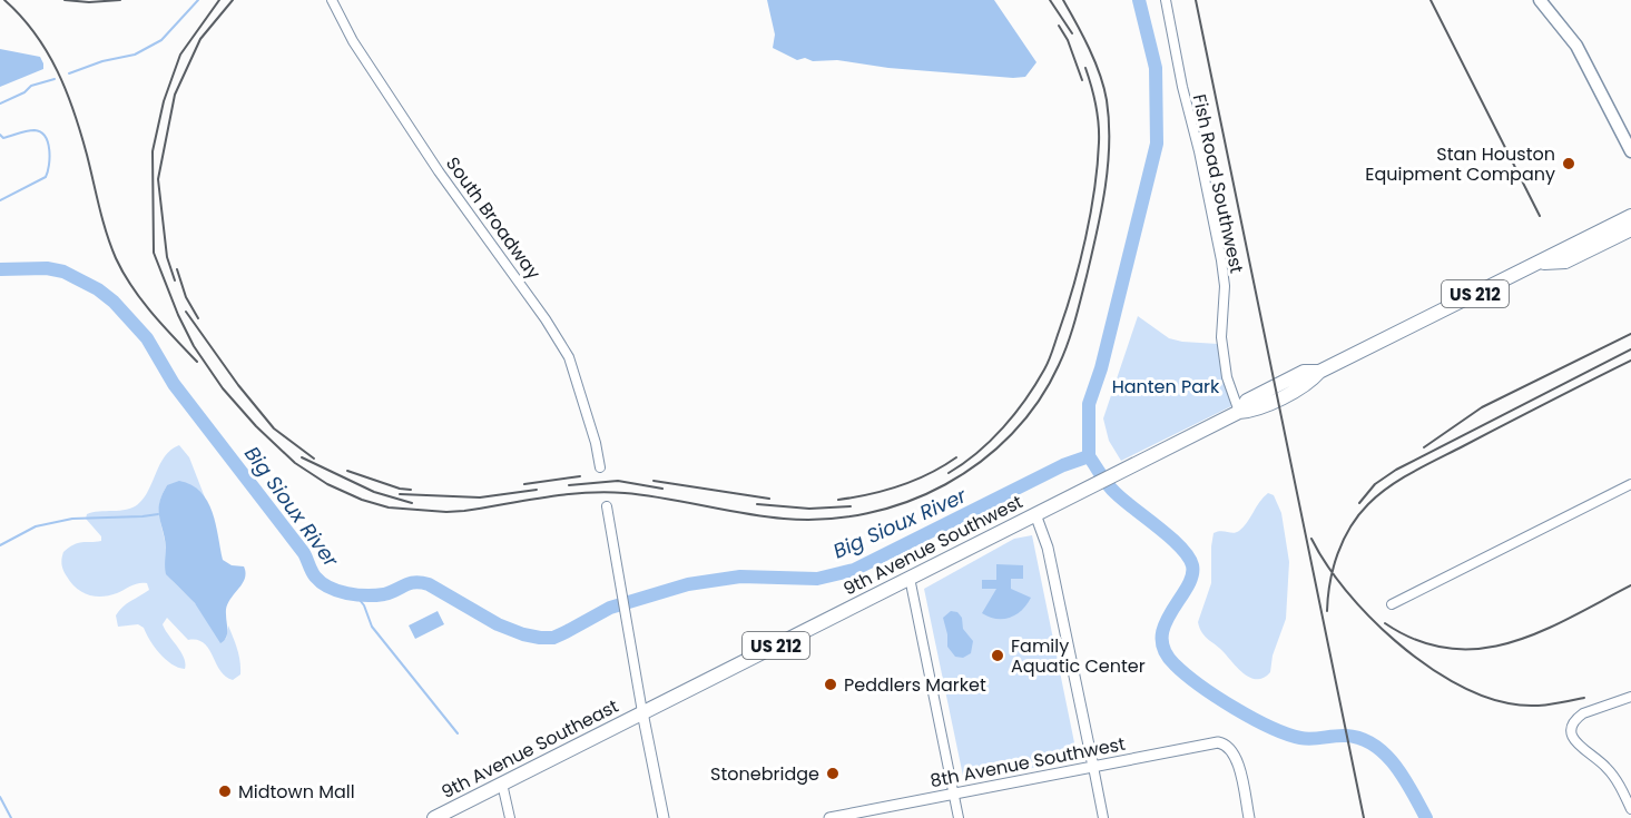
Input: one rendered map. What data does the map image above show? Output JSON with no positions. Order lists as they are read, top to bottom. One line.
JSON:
{"streets":{"main road":["US 212","9th Avenue Southwest","9th Avenue Southeast"],"street":["Fish Road Southwest","South Broadway","8th Avenue Southwest"]},"crossings":[["Fish Road Southwest","9th Avenue Southwest"],["9th Avenue Southwest","9th Avenue Southeast"]],"water":["Big Sioux River"],"parks":["Hanten Park"],"places":["Stan Houston Equipment Company","Family Aquatic Center","Peddlers Market","Stonebridge","Midtown Mall"]}
